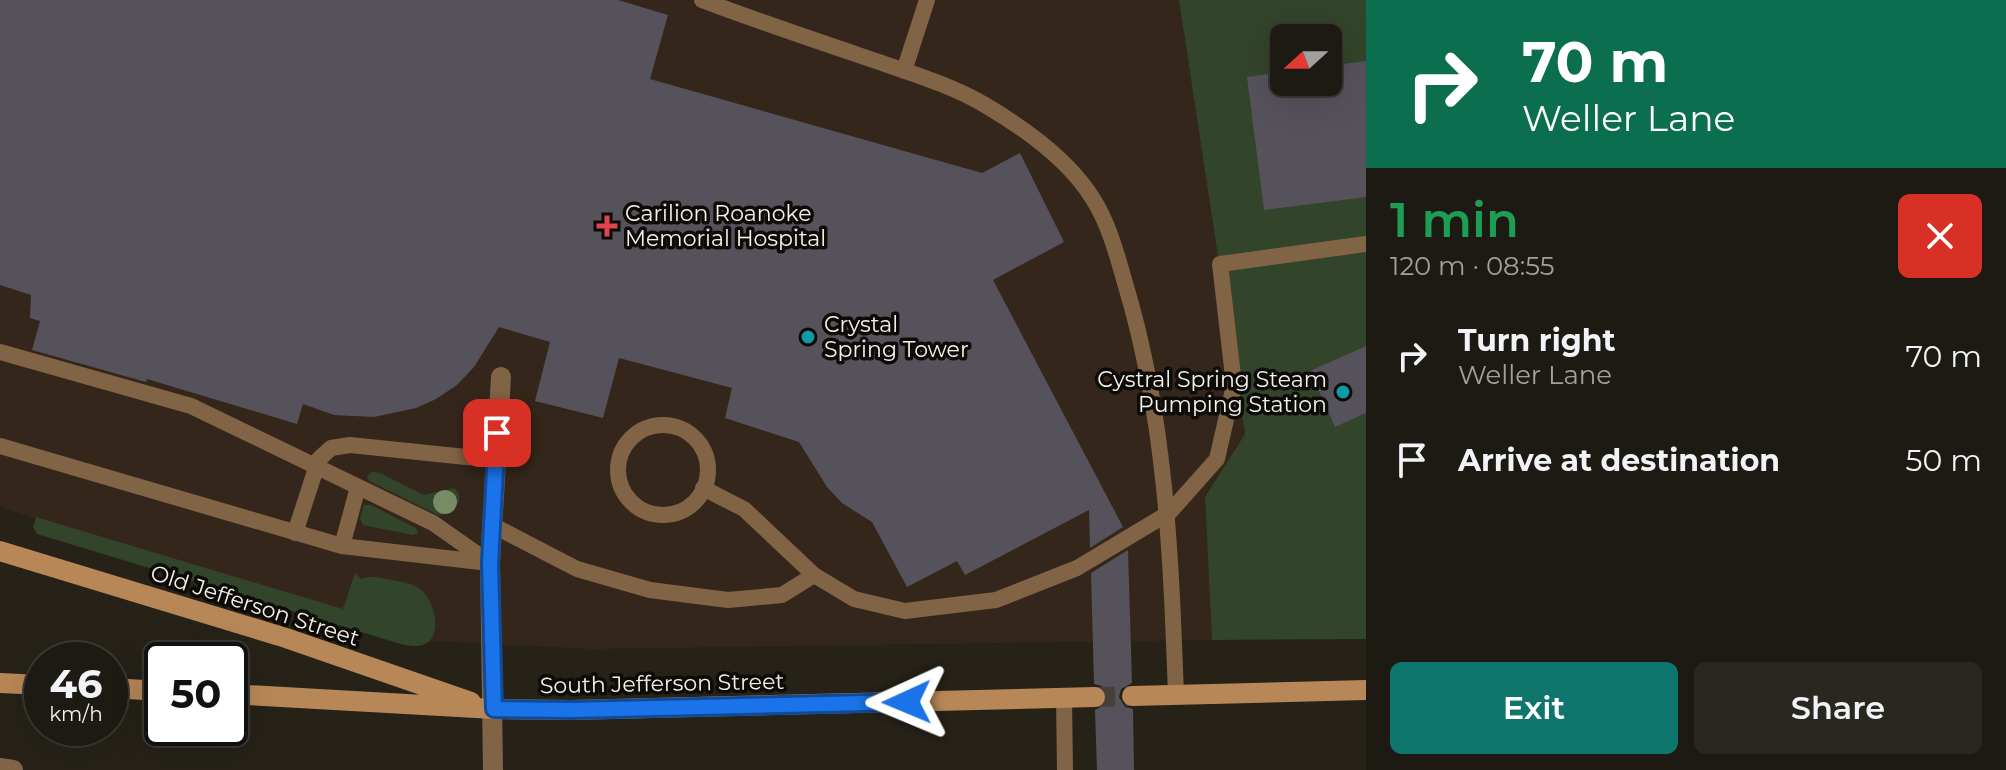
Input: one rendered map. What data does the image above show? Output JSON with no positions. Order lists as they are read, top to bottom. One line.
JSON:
{"streets":{"main road":["Old Jefferson Street","South Jefferson Street"]},"crossings":[["Old Jefferson Street","South Jefferson Street"]],"places":{"health":["Carilion Roanoke Memorial Hospital"],"other":["Crystal Spring Tower","Cystral Spring Steam Pumping Station"]},"north":"left","page":{"turn":["70 m","Weller Lane"],"heading":["1 min","120 m · 08:55"],"list":[{"name":"Turn right","note":"Weller Lane","value":"70 m"},{"name":"Arrive at destination","value":"50 m"}],"speed":"46 km/h","limit":"50","buttons":["Exit","Share"]}}
